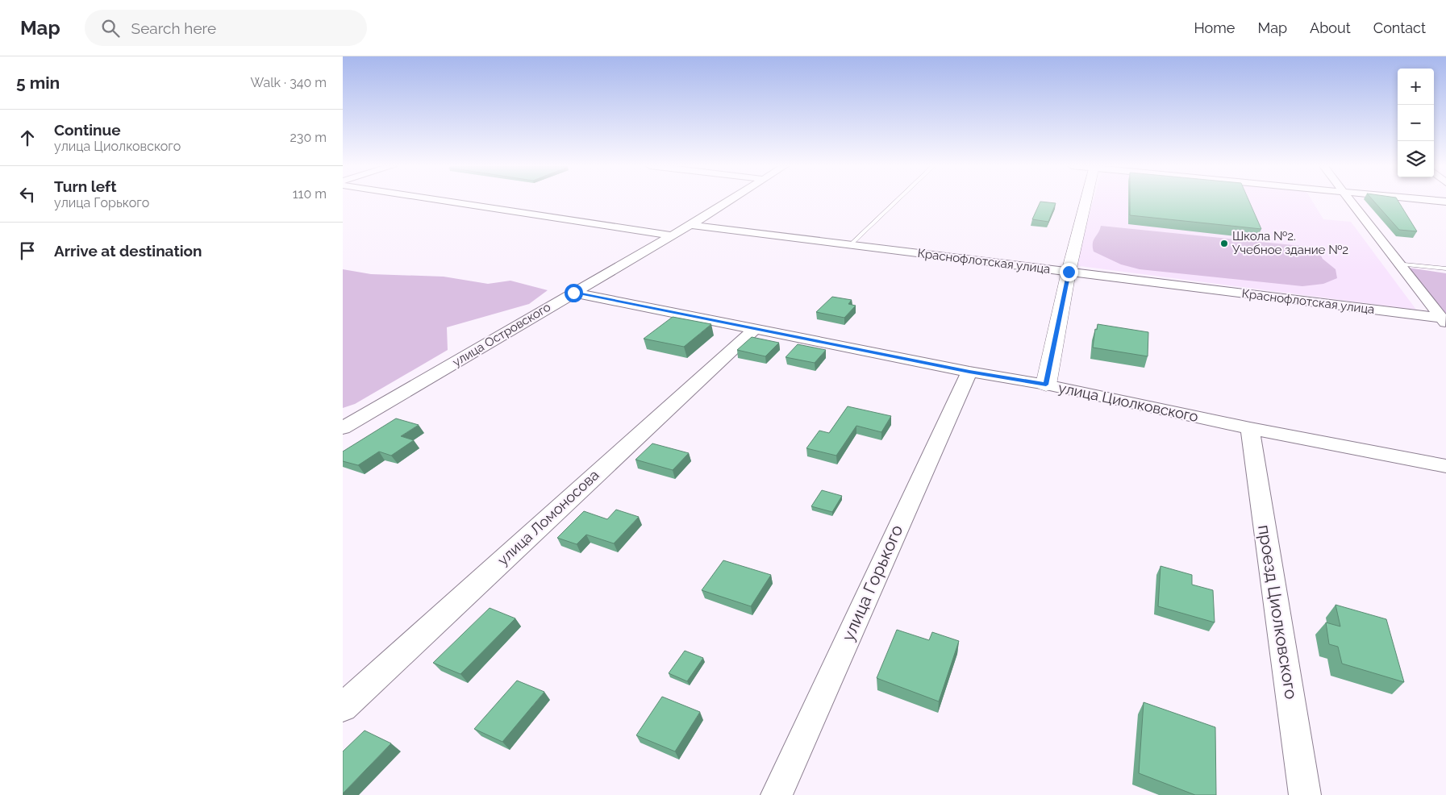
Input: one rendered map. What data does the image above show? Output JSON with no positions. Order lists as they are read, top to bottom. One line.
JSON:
{"streets":{"street":["Краснофлотская улица","улица Островского","улица Циолковского","улица Ломоносова","улица Горького","проезд Циолковского"]},"crossings":[["Краснофлотская улица","улица Островского"],["улица Островского","улица Циолковского"],["улица Циолковского","улица Ломоносова"],["улица Циолковского","улица Горького"],["улица Циолковского","проезд Циолковского"]],"places":["Школа №2. Учебное здание №2"],"page":{"header":"Map","search":"Search here","nav":["Home","Map","About","Contact"],"heading":["5 min","Walk · 340 m"],"map_buttons":["+","−"],"list":[["Continue","улица Циолковского","230 m"],["Turn left","улица Горького","110 m"],"Arrive at destination"]}}
